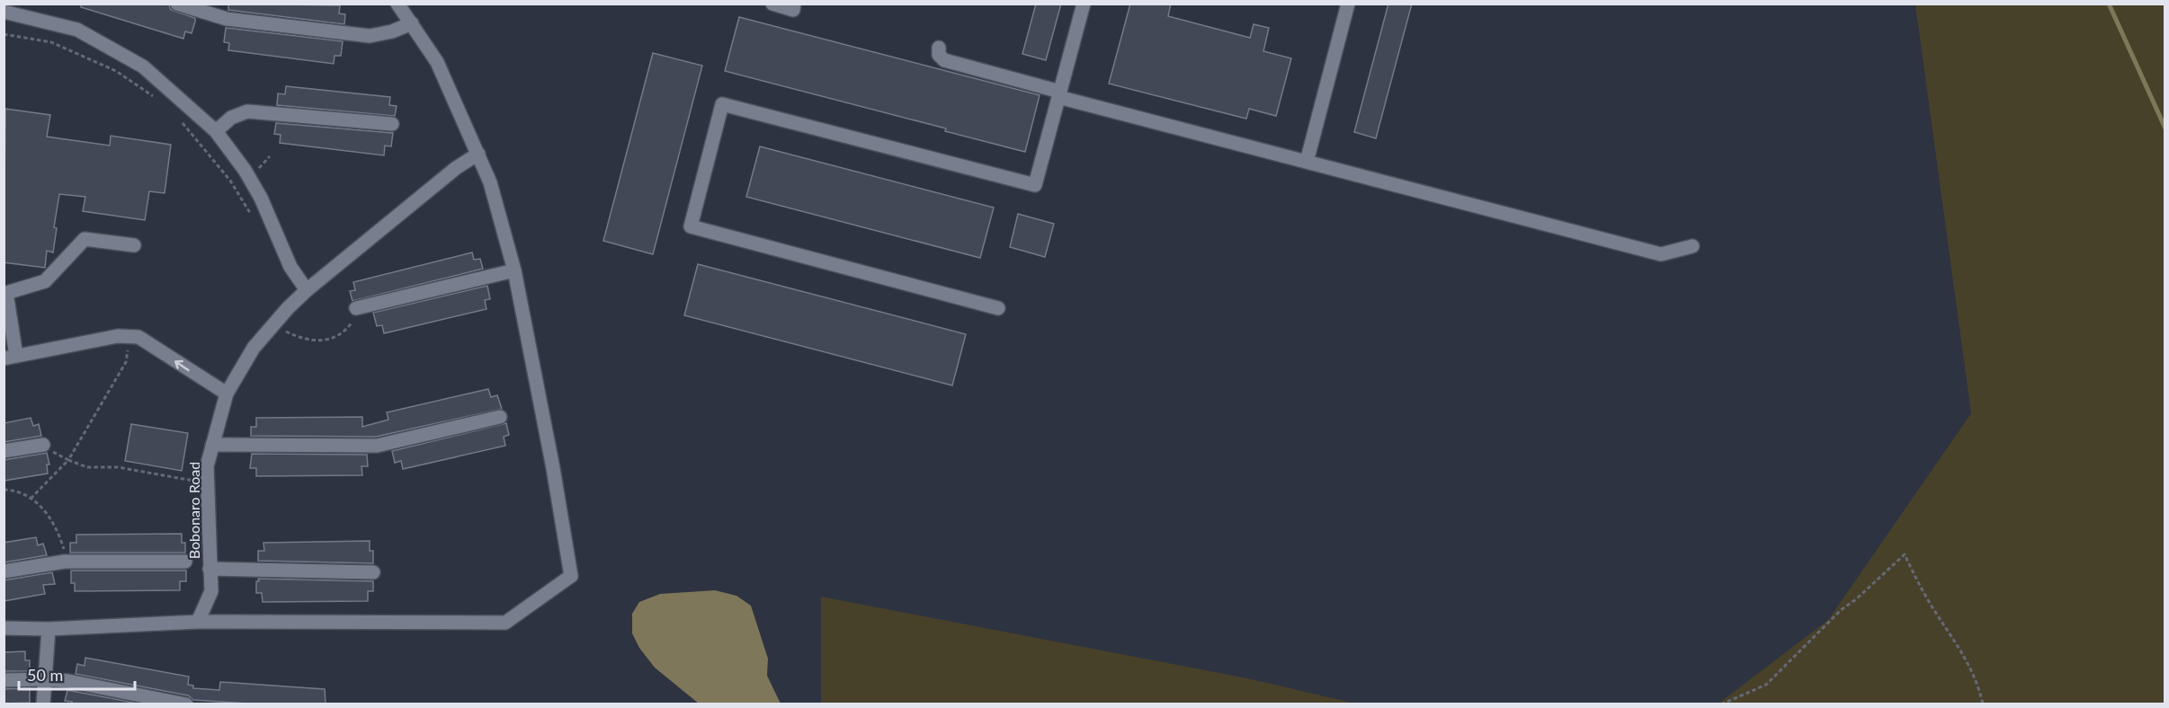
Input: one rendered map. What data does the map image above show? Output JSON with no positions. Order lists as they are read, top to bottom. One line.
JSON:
{"streets":{"lane":["Bobonaro Road"]},"scale_bar":"50 m"}
